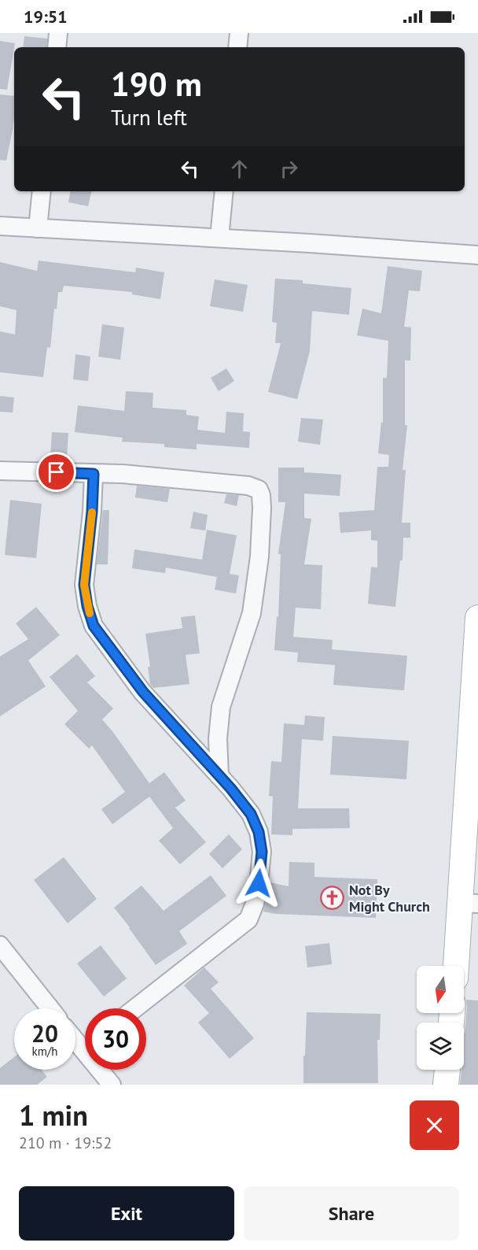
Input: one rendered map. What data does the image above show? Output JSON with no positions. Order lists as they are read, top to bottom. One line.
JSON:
{"places":{"church":["Not By Might Church"]},"north":"bottom","page":{"status":"19:51","turn":["190 m","Turn left"],"speed":"20 km/h","limit":"30","heading":["1 min","210 m · 19:52"],"buttons":["Exit","Share"]}}
